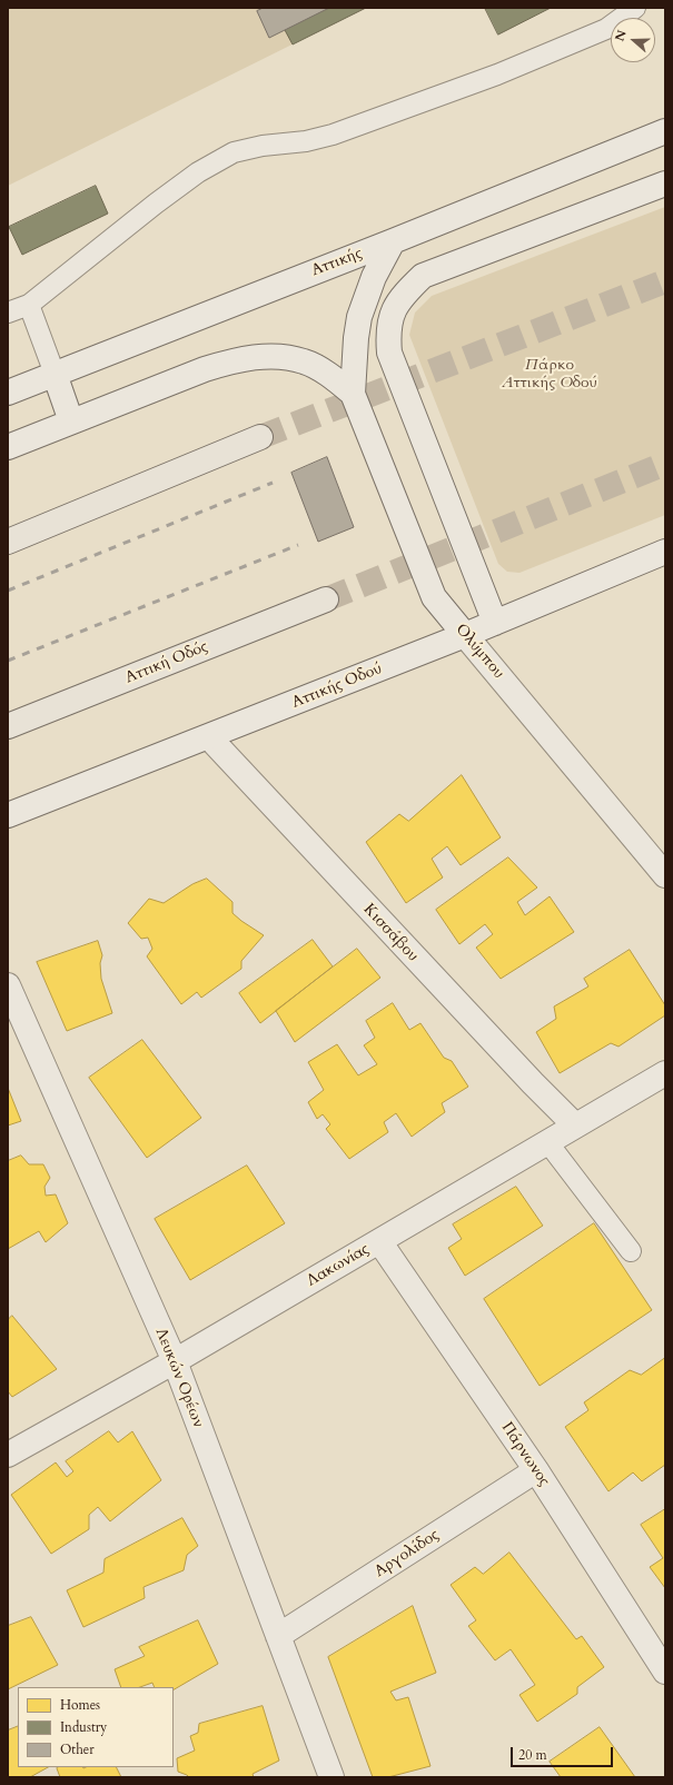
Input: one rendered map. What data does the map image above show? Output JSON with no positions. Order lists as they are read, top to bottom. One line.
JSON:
{"streets":{"highway":["Αττική Οδός"],"street":["Αττικής","Ολύμπου","Αττικής Οδού","Κισσάβου","Λακωνίας","Λευκών Ορέων","Πάρνωνος","Αργολίδος"]},"crossings":[["Ολύμπου","Αττικής Οδού"],["Αττικής Οδού","Κισσάβου"],["Κισσάβου","Λακωνίας"],["Λακωνίας","Λευκών Ορέων"],["Λακωνίας","Πάρνωνος"],["Λευκών Ορέων","Αργολίδος"],["Πάρνωνος","Αργολίδος"]],"parks":["Πάρκο Αττικής Οδού"],"legend":["Homes","Industry","Other"],"scale_bar":"20 m","north":"left"}
